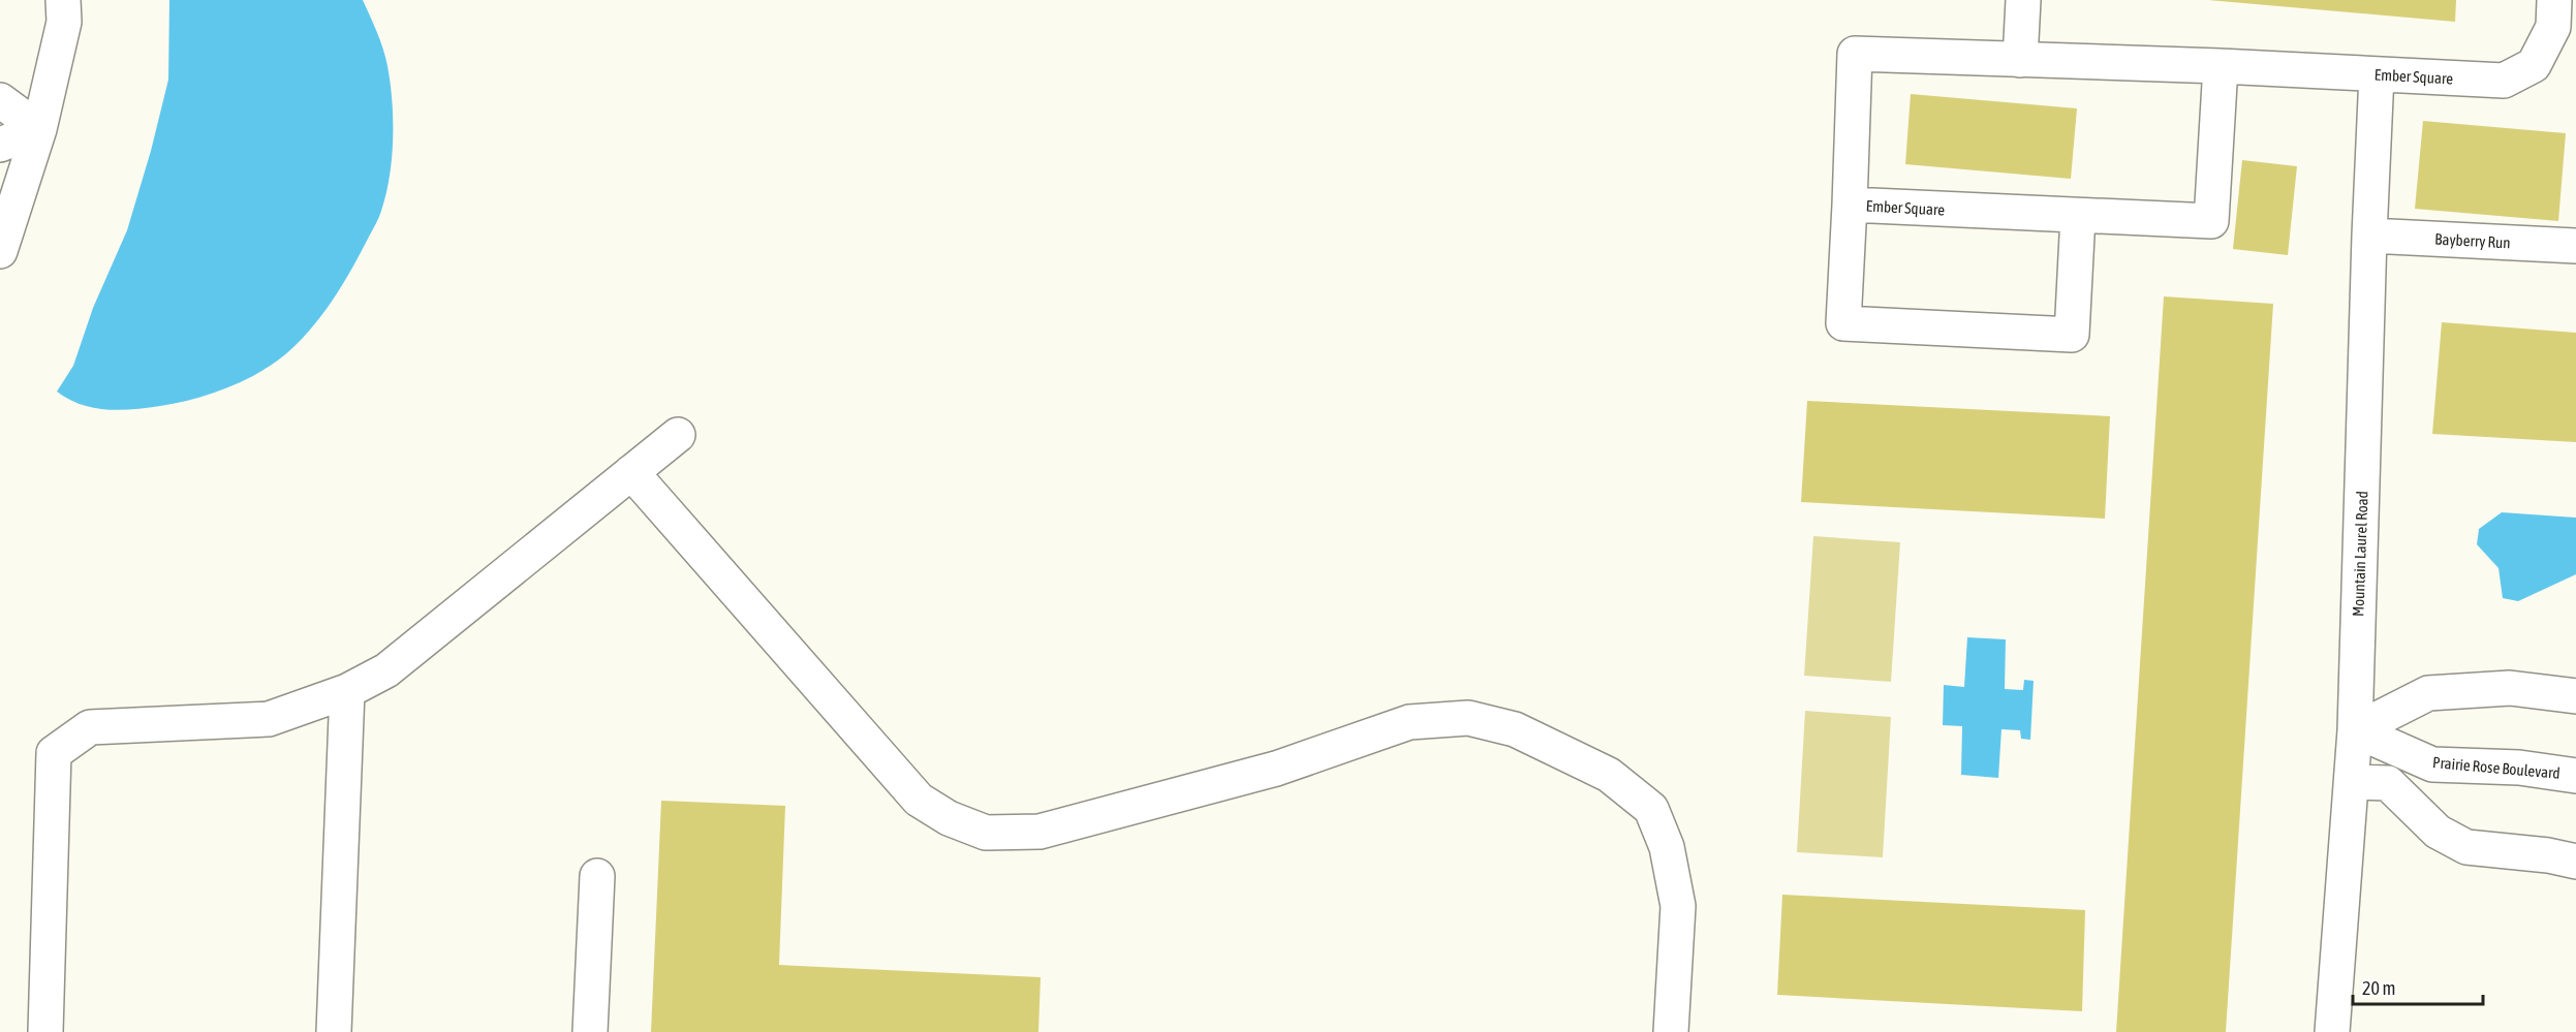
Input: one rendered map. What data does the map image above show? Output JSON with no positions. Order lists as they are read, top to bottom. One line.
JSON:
{"streets":{"street":["Ember Square","Bayberry Run","Mountain Laurel Road","Prairie Rose Boulevard"]},"crossings":[["Ember Square","Mountain Laurel Road"],["Bayberry Run","Mountain Laurel Road"],["Mountain Laurel Road","Prairie Rose Boulevard"]],"scale_bar":"20 m"}
